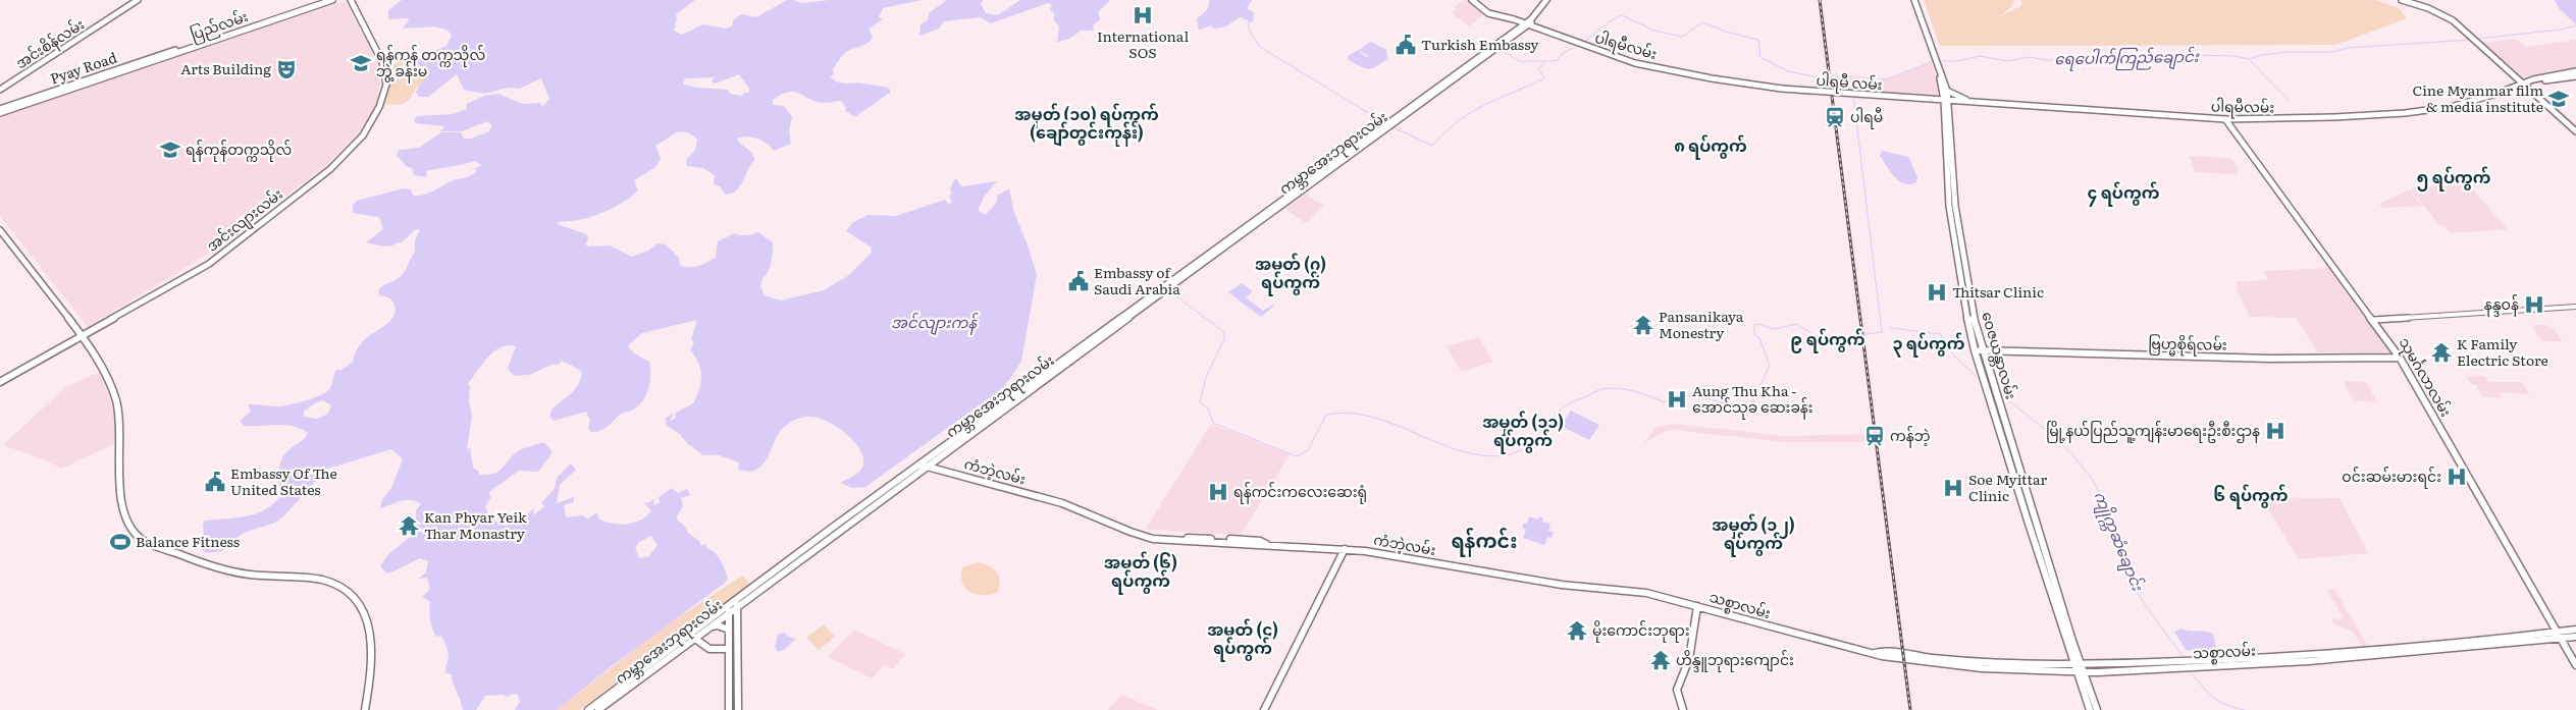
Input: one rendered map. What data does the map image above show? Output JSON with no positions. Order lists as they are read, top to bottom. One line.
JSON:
{"streets":{"highway":["ပြည်လမ်း","Pyay Road"],"main road":["အင်းစိန်လမ်း","ပါရမီလမ်း","ပါရမီ လမ်း","ကမ္ဘာအေးဘုရားလမ်း","အင်းလျားလမ်း","ဗြဟ္မစိုရ်လမ်း","ဝေဇယန္တာလမ်း","သုမင်္ဂလာလမ်း","ကံဘဲ့လမ်း","သစ္စာလမ်း"]},"crossings":[["ပြည်လမ်း","Pyay Road"],["ပါရမီလမ်း","ပါရမီ လမ်း"],["ပါရမီလမ်း","ဝေဇယန္တာလမ်း"],["ပါရမီလမ်း","သုမင်္ဂလာလမ်း"],["ကမ္ဘာအေးဘုရားလမ်း","ကံဘဲ့လမ်း"],["ဗြဟ္မစိုရ်လမ်း","ဝေဇယန္တာလမ်း"],["ဗြဟ္မစိုရ်လမ်း","သုမင်္ဂလာလမ်း"],["ဝေဇယန္တာလမ်း","သစ္စာလမ်း"],["သုမင်္ဂလာလမ်း","သစ္စာလမ်း"],["ကံဘဲ့လမ်း","သစ္စာလမ်း"]],"districts":["အမှတ် (၁၀) ရပ်ကွက် (ချော်တွင်းကုန်း)","၈ ရပ်ကွက်","၅ ရပ်ကွက်","၄ ရပ်ကွက်","အမှတ် (၇) ရပ်ကွက်","၉ ရပ်ကွက်","၃ ရပ်ကွက်","အမှတ် (၁၁) ရပ်ကွက်","၆ ရပ်ကွက်","အမှတ် (၁၂) ရပ်ကွက်","ရန်ကင်း","အမှတ် (၆) ရပ်ကွက်","အမှတ် (၄) ရပ်ကွက်"],"water":["ရေပေါက်ကြည်ချောင်း","အင်လျားကန်","ကျိုက္ကဆံချောင်း"],"places":{"hospital":["International SOS","Thitsar Clinic","နန္ဒဝန်","Aung Thu Kha - အောင်သုခ ဆေးခန်း","မြို့နယ်ပြည်သူ့ကျန်းမာရေးဦးစီးဌာန","ဝင်းဆမ်းမားရင်း","Soe Myittar Clinic","ရန်ကင်းကလေးဆေးရုံ"],"public building":["Turkish Embassy","Embassy of Saudi Arabia","Embassy Of The United States"],"school or university":["ရန်ကုန် တက္ကသိုလ် ဘွဲ့ ခန်းမ","Cine Myanmar film & media institute","ရန်ကုန်တက္ကသိုလ်"],"theatre":["Arts Building"],"station":["ပါရမီ","ကန်ဘဲ့"],"temple":["Pansanikaya Monestry","K Family Electric Store","Kan Phyar Yeik Thar Monastry","မိုးကောင်းဘုရား","ဟိန္ဒူဘုရားကျောင်း"],"sports":["Balance Fitness"]}}
